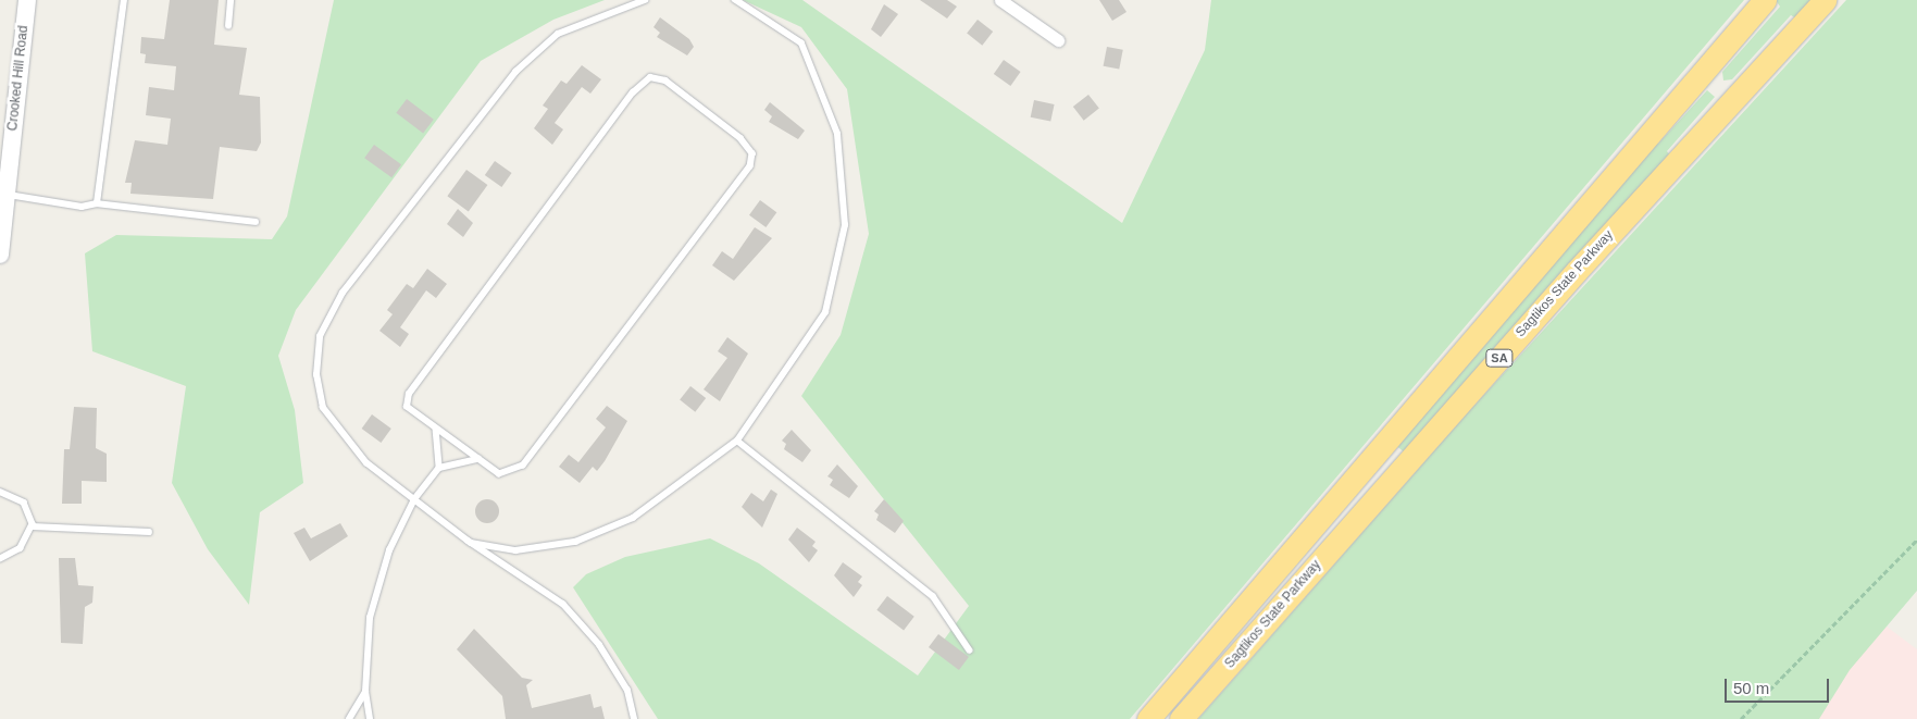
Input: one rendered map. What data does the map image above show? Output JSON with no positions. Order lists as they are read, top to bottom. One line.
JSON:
{"streets":{"highway":["Sagtikos State Parkway","SA"],"main road":["Crooked Hill Road"]},"scale_bar":"50 m"}
